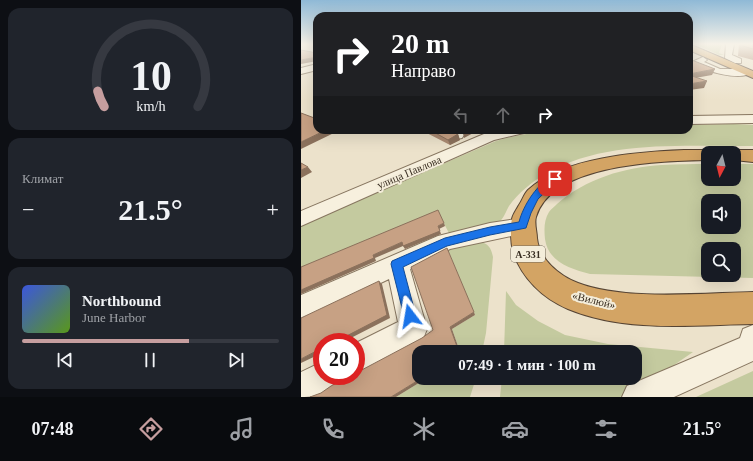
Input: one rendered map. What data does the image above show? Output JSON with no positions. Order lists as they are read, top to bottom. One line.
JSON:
{"streets":{"highway":["А-331","«Вилюй»"],"street":["улица Павлова"]},"north":"bottom","page":{"turn":["20 m","Направо"],"tile":"Климат","heat":["−","21.5°","+"],"song":["Northbound","June Harbor"],"limit":"20","trip":"07:49 · 1 мин · 100 m","tabs":["07:48","21.5°"],"gauge":["10","km/h"]}}
